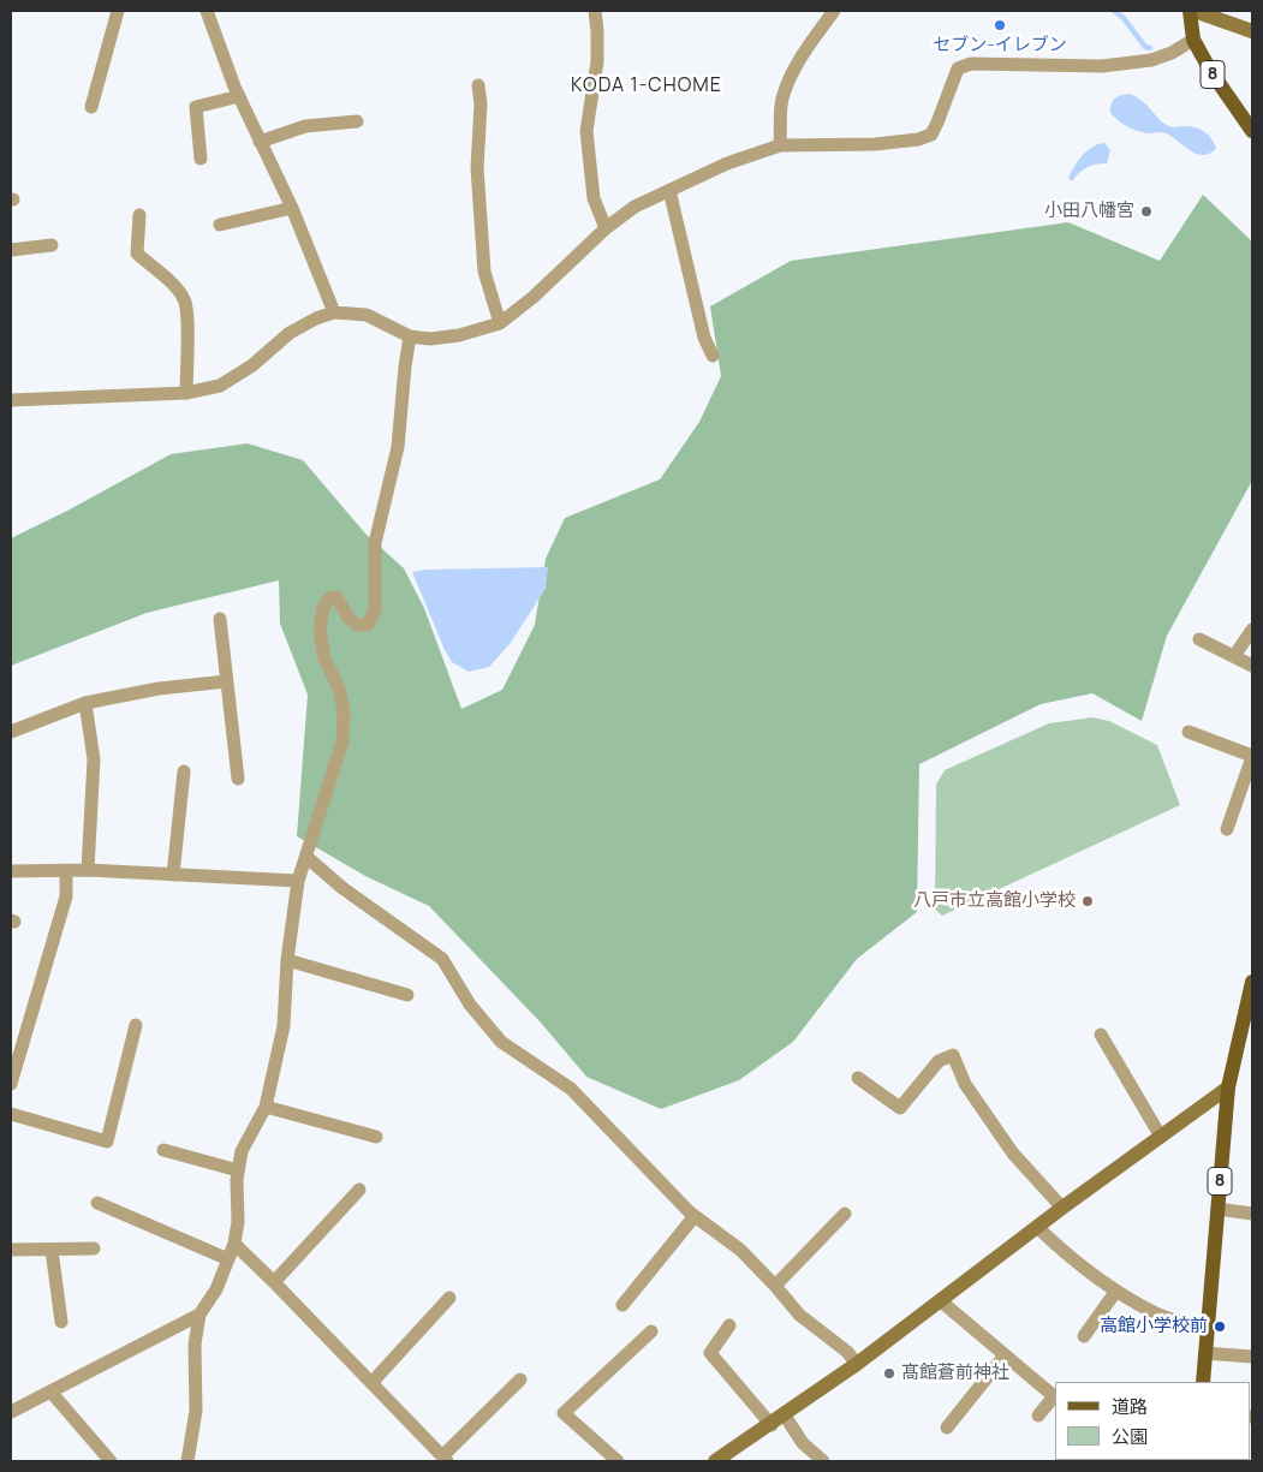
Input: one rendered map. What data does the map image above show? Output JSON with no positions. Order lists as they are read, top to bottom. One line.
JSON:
{"streets":{"main road":["8"]},"districts":["KODA 1-CHOME"],"places":["セブン-イレブン","小田八幡宮","八戸市立高館小学校","高館小学校前","髙館蒼前神社"],"legend":["道路","公園"]}
